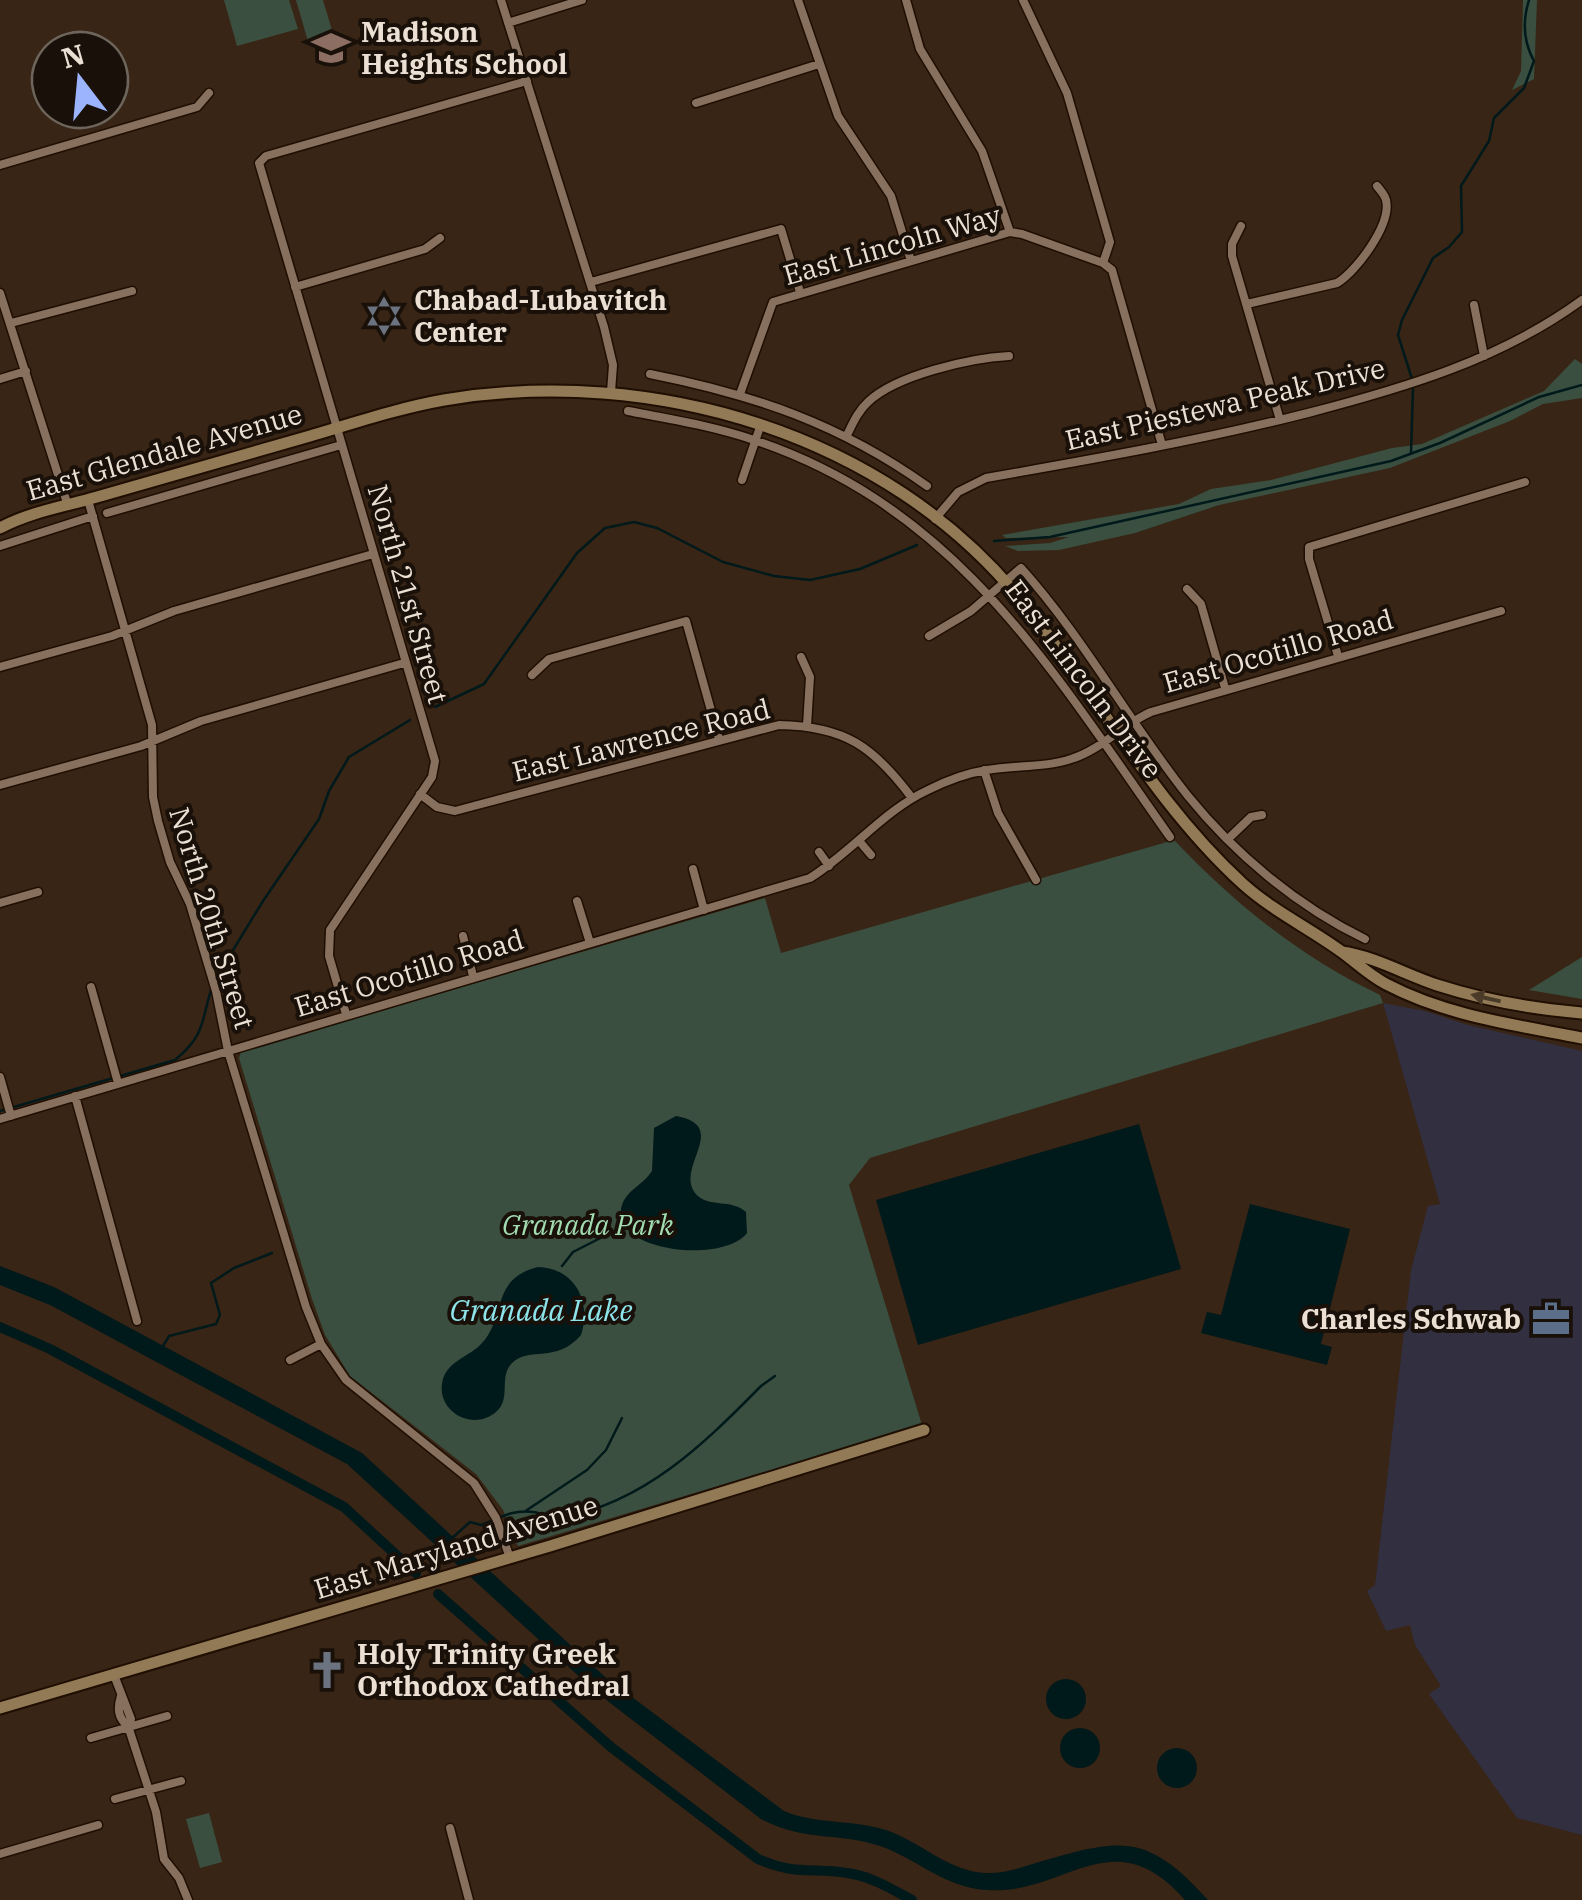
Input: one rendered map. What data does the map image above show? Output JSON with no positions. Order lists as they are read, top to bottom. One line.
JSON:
{"streets":{"main road":["East Glendale Avenue","East Lincoln Drive","East Maryland Avenue"],"street":["East Lincoln Way","East Piestewa Peak Drive","North 21st Street","East Ocotillo Road","East Lawrence Road","North 20th Street"]},"crossings":[["East Lincoln Way","East Piestewa Peak Drive"],["East Piestewa Peak Drive","East Lincoln Drive"],["East Glendale Avenue","North 21st Street"],["East Glendale Avenue","East Lincoln Drive"],["East Glendale Avenue","North 20th Street"],["North 21st Street","East Ocotillo Road"],["North 21st Street","East Lincoln Drive"],["North 21st Street","East Lawrence Road"],["East Ocotillo Road","East Lincoln Drive"],["East Ocotillo Road","East Lawrence Road"],["East Ocotillo Road","North 20th Street"],["North 20th Street","East Maryland Avenue"]],"water":["Granada Lake"],"parks":["Granada Park"],"places":{"school or university":["Madison Heights School"],"synagogue":["Chabad-Lubavitch Center"],"office":["Charles Schwab"],"church":["Holy Trinity Greek Orthodox Cathedral"]},"north":"top"}
